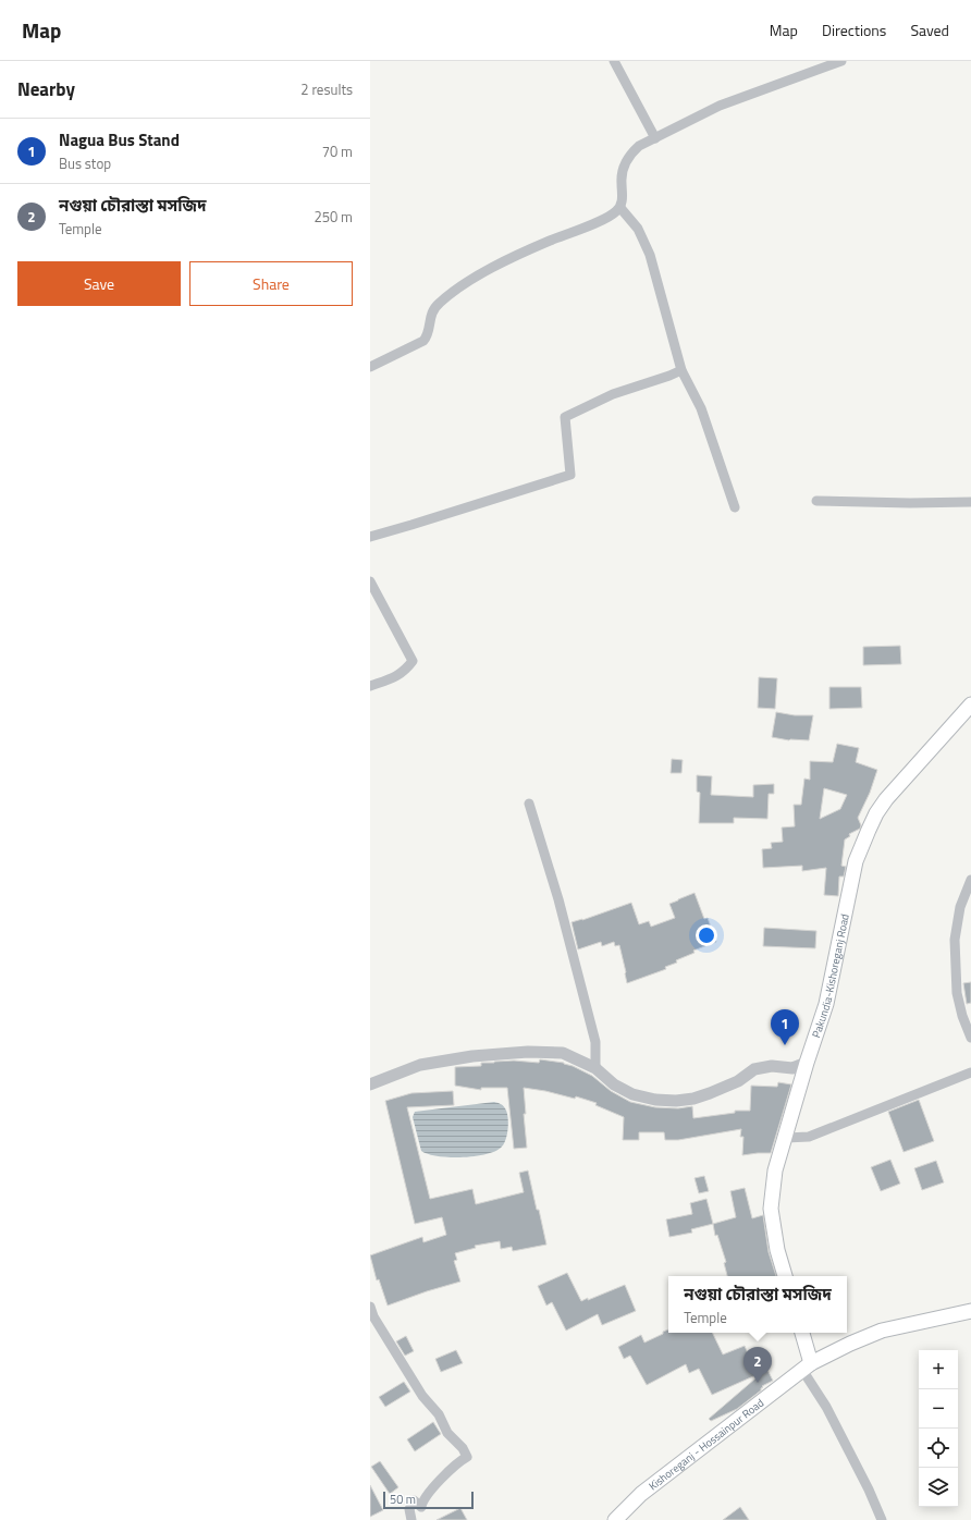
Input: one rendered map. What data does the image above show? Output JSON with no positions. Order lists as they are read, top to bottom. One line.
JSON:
{"streets":{"main road":["Pakundia-Kishoreganj Road","Kishoreganj - Hossainpur Road"]},"scale_bar":"50 m","page":{"header":"Map","nav":["Map","Directions","Saved"],"heading":["Nearby","2 results"],"list":[{"mark":"1","name":"Nagua Bus Stand","note":"Bus stop","value":"70 m"},{"mark":"2","name":"নগুয়া চৌরাস্তা মসজিদ","note":"Temple","value":"250 m"}],"buttons":["Save","Share"],"pins":["1","2"],"popup":["নগুয়া চৌরাস্তা মসজিদ","Temple"],"map_buttons":["+","−"],"scale":"50 m"}}
